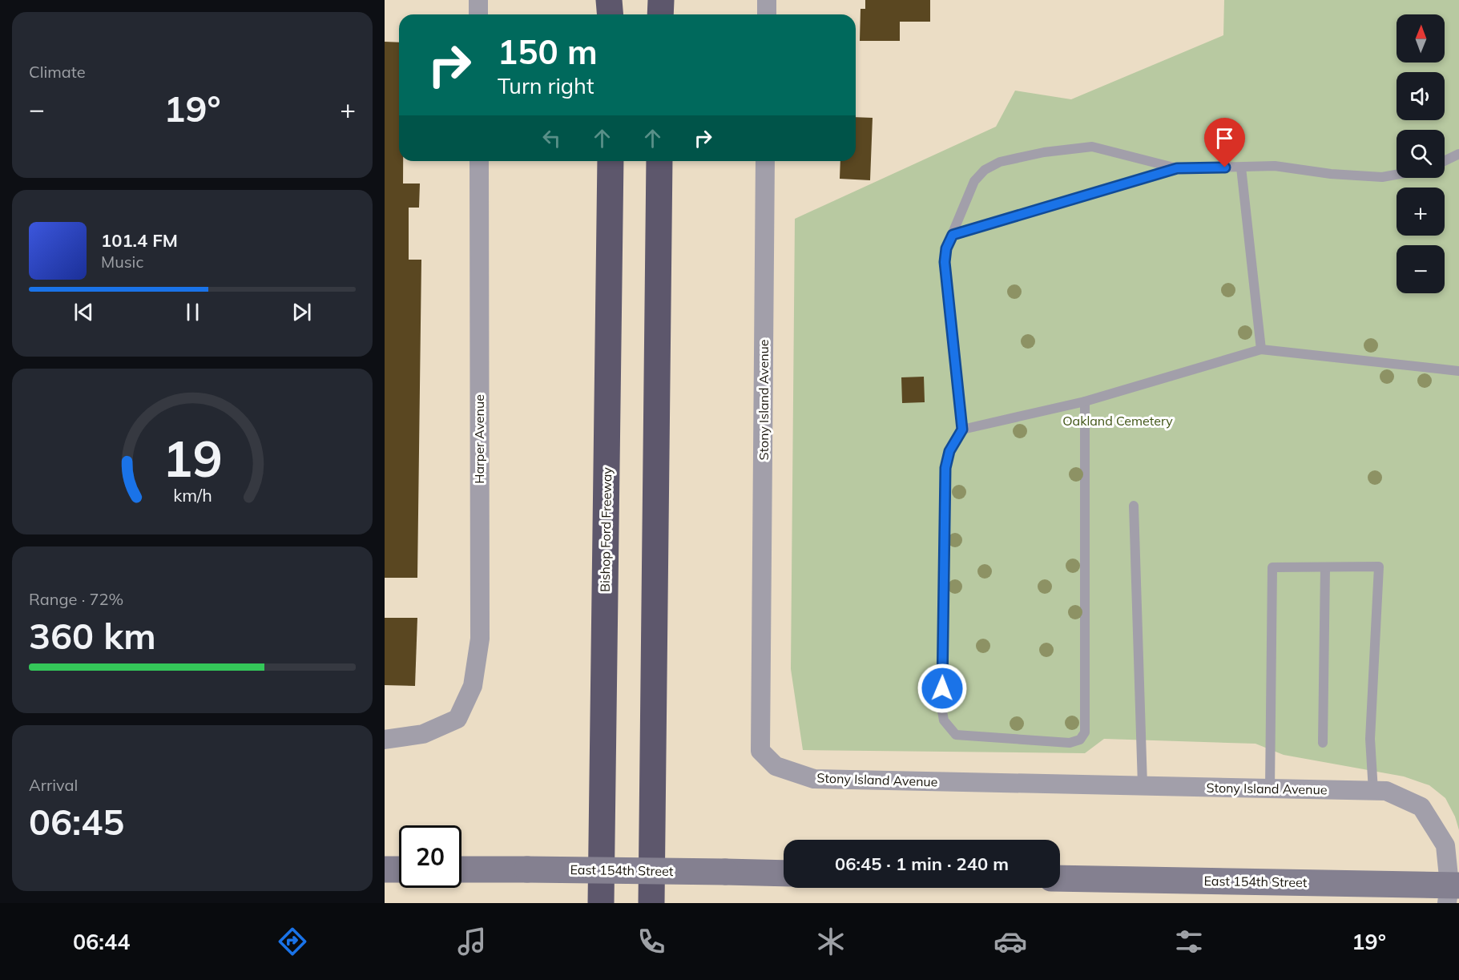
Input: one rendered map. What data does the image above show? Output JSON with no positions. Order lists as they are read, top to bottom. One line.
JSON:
{"streets":{"highway":["Bishop Ford Freeway"],"street":["Stony Island Avenue","Harper Avenue","East 154th Street"]},"crossings":[["Stony Island Avenue","East 154th Street"]],"parks":["Oakland Cemetery"],"north":"top","page":{"tile":["Climate",["Range · 72%","360 km"],["Arrival","06:45"]],"map_buttons":["+","−"],"turn":["150 m","Turn right"],"heat":["−","19°","+"],"song":["101.4 FM","Music"],"limit":"20","trip":"06:45 · 1 min · 240 m","tabs":["06:44","19°"],"gauge":["19","km/h"]}}
